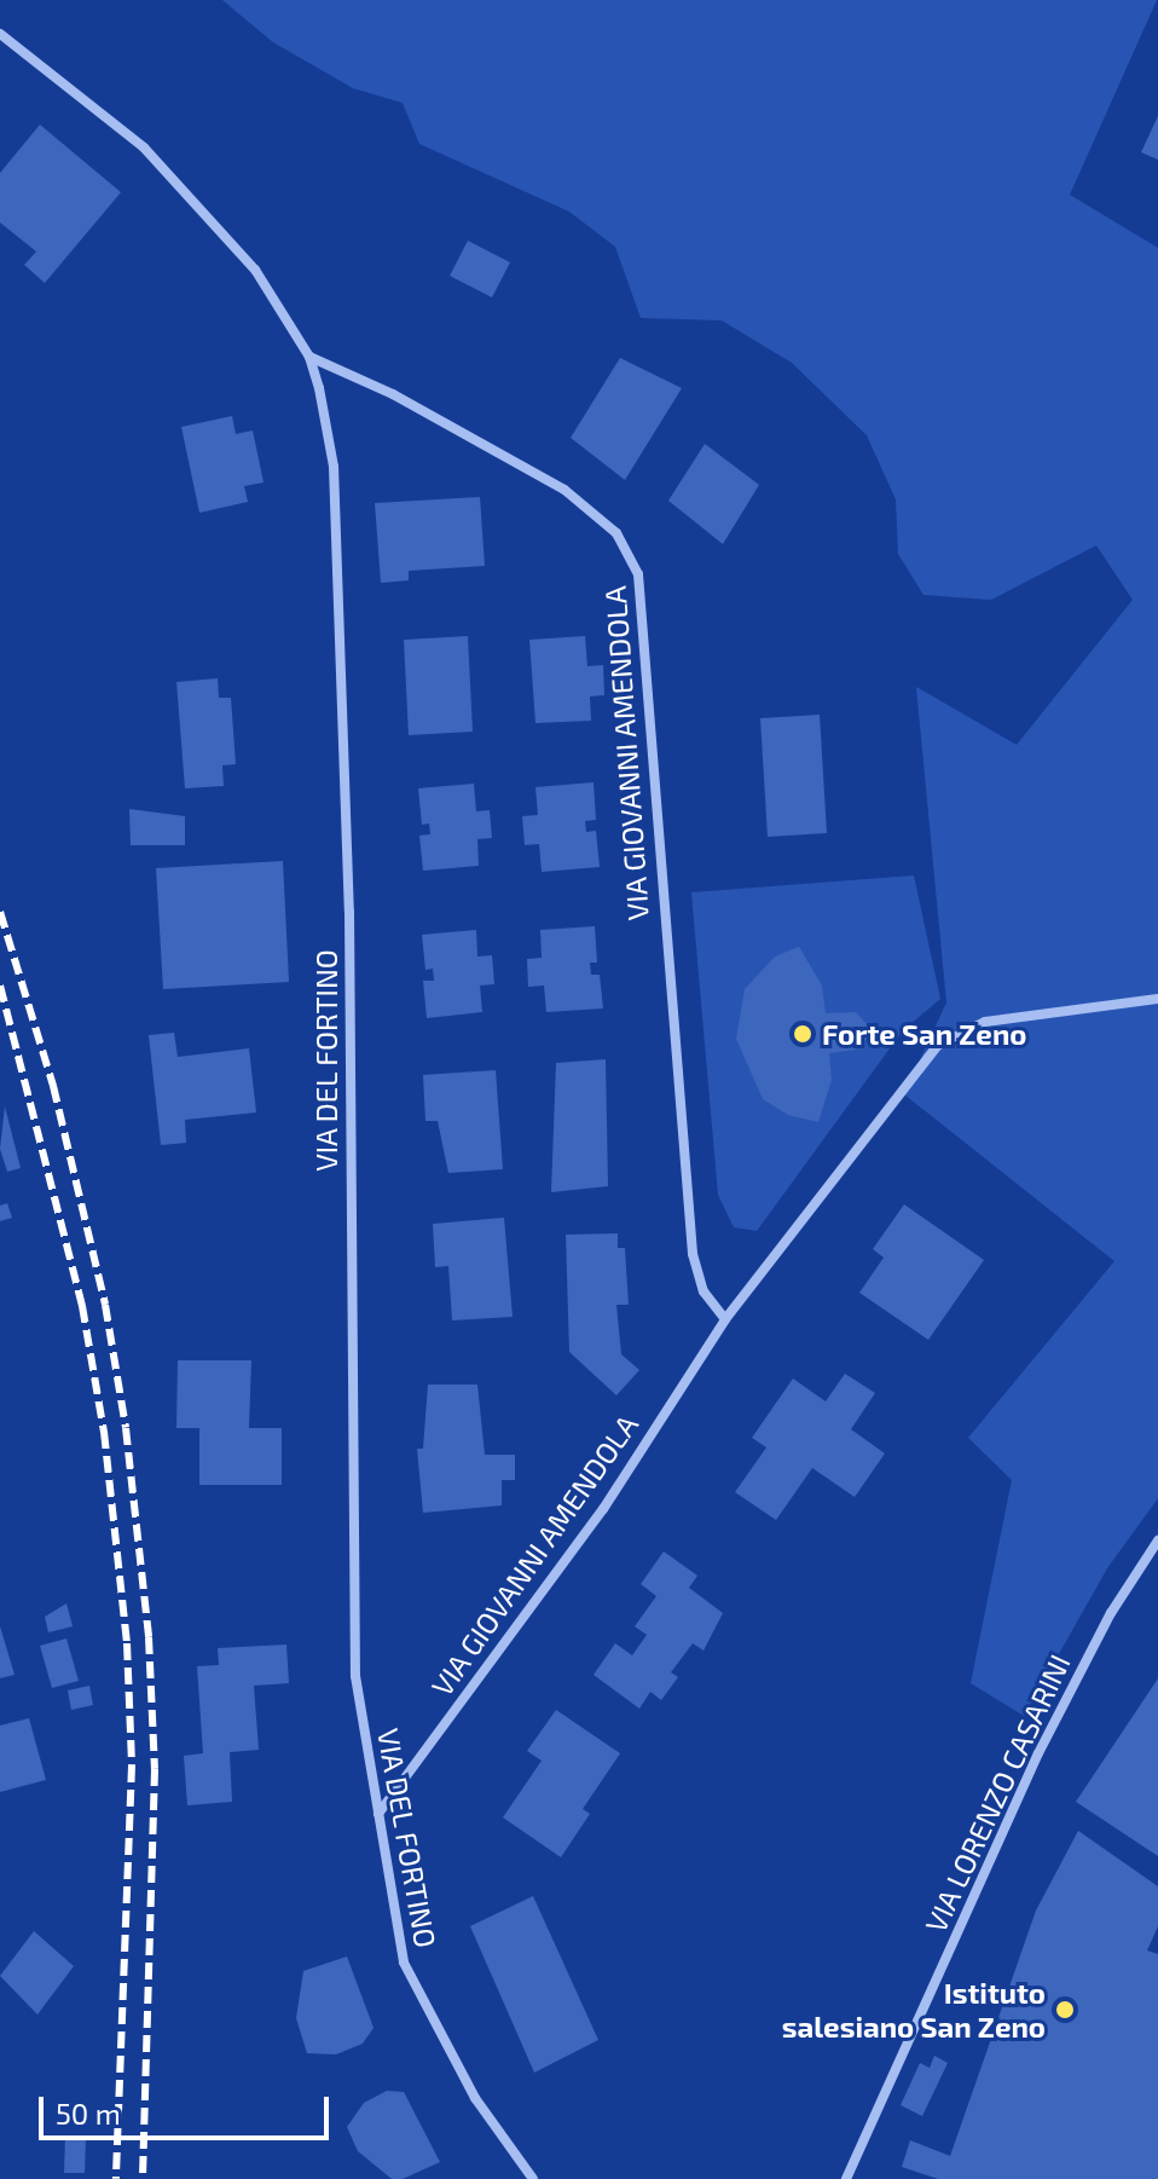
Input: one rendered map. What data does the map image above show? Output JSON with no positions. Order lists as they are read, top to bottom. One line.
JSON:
{"streets":{"street":["VIA GIOVANNI AMENDOLA","VIA DEL FORTINO","VIA LORENZO CASARINI"]},"crossings":[["VIA GIOVANNI AMENDOLA","VIA DEL FORTINO"]],"places":["Forte San Zeno","Istituto salesiano San Zeno"],"scale_bar":"50 m"}
